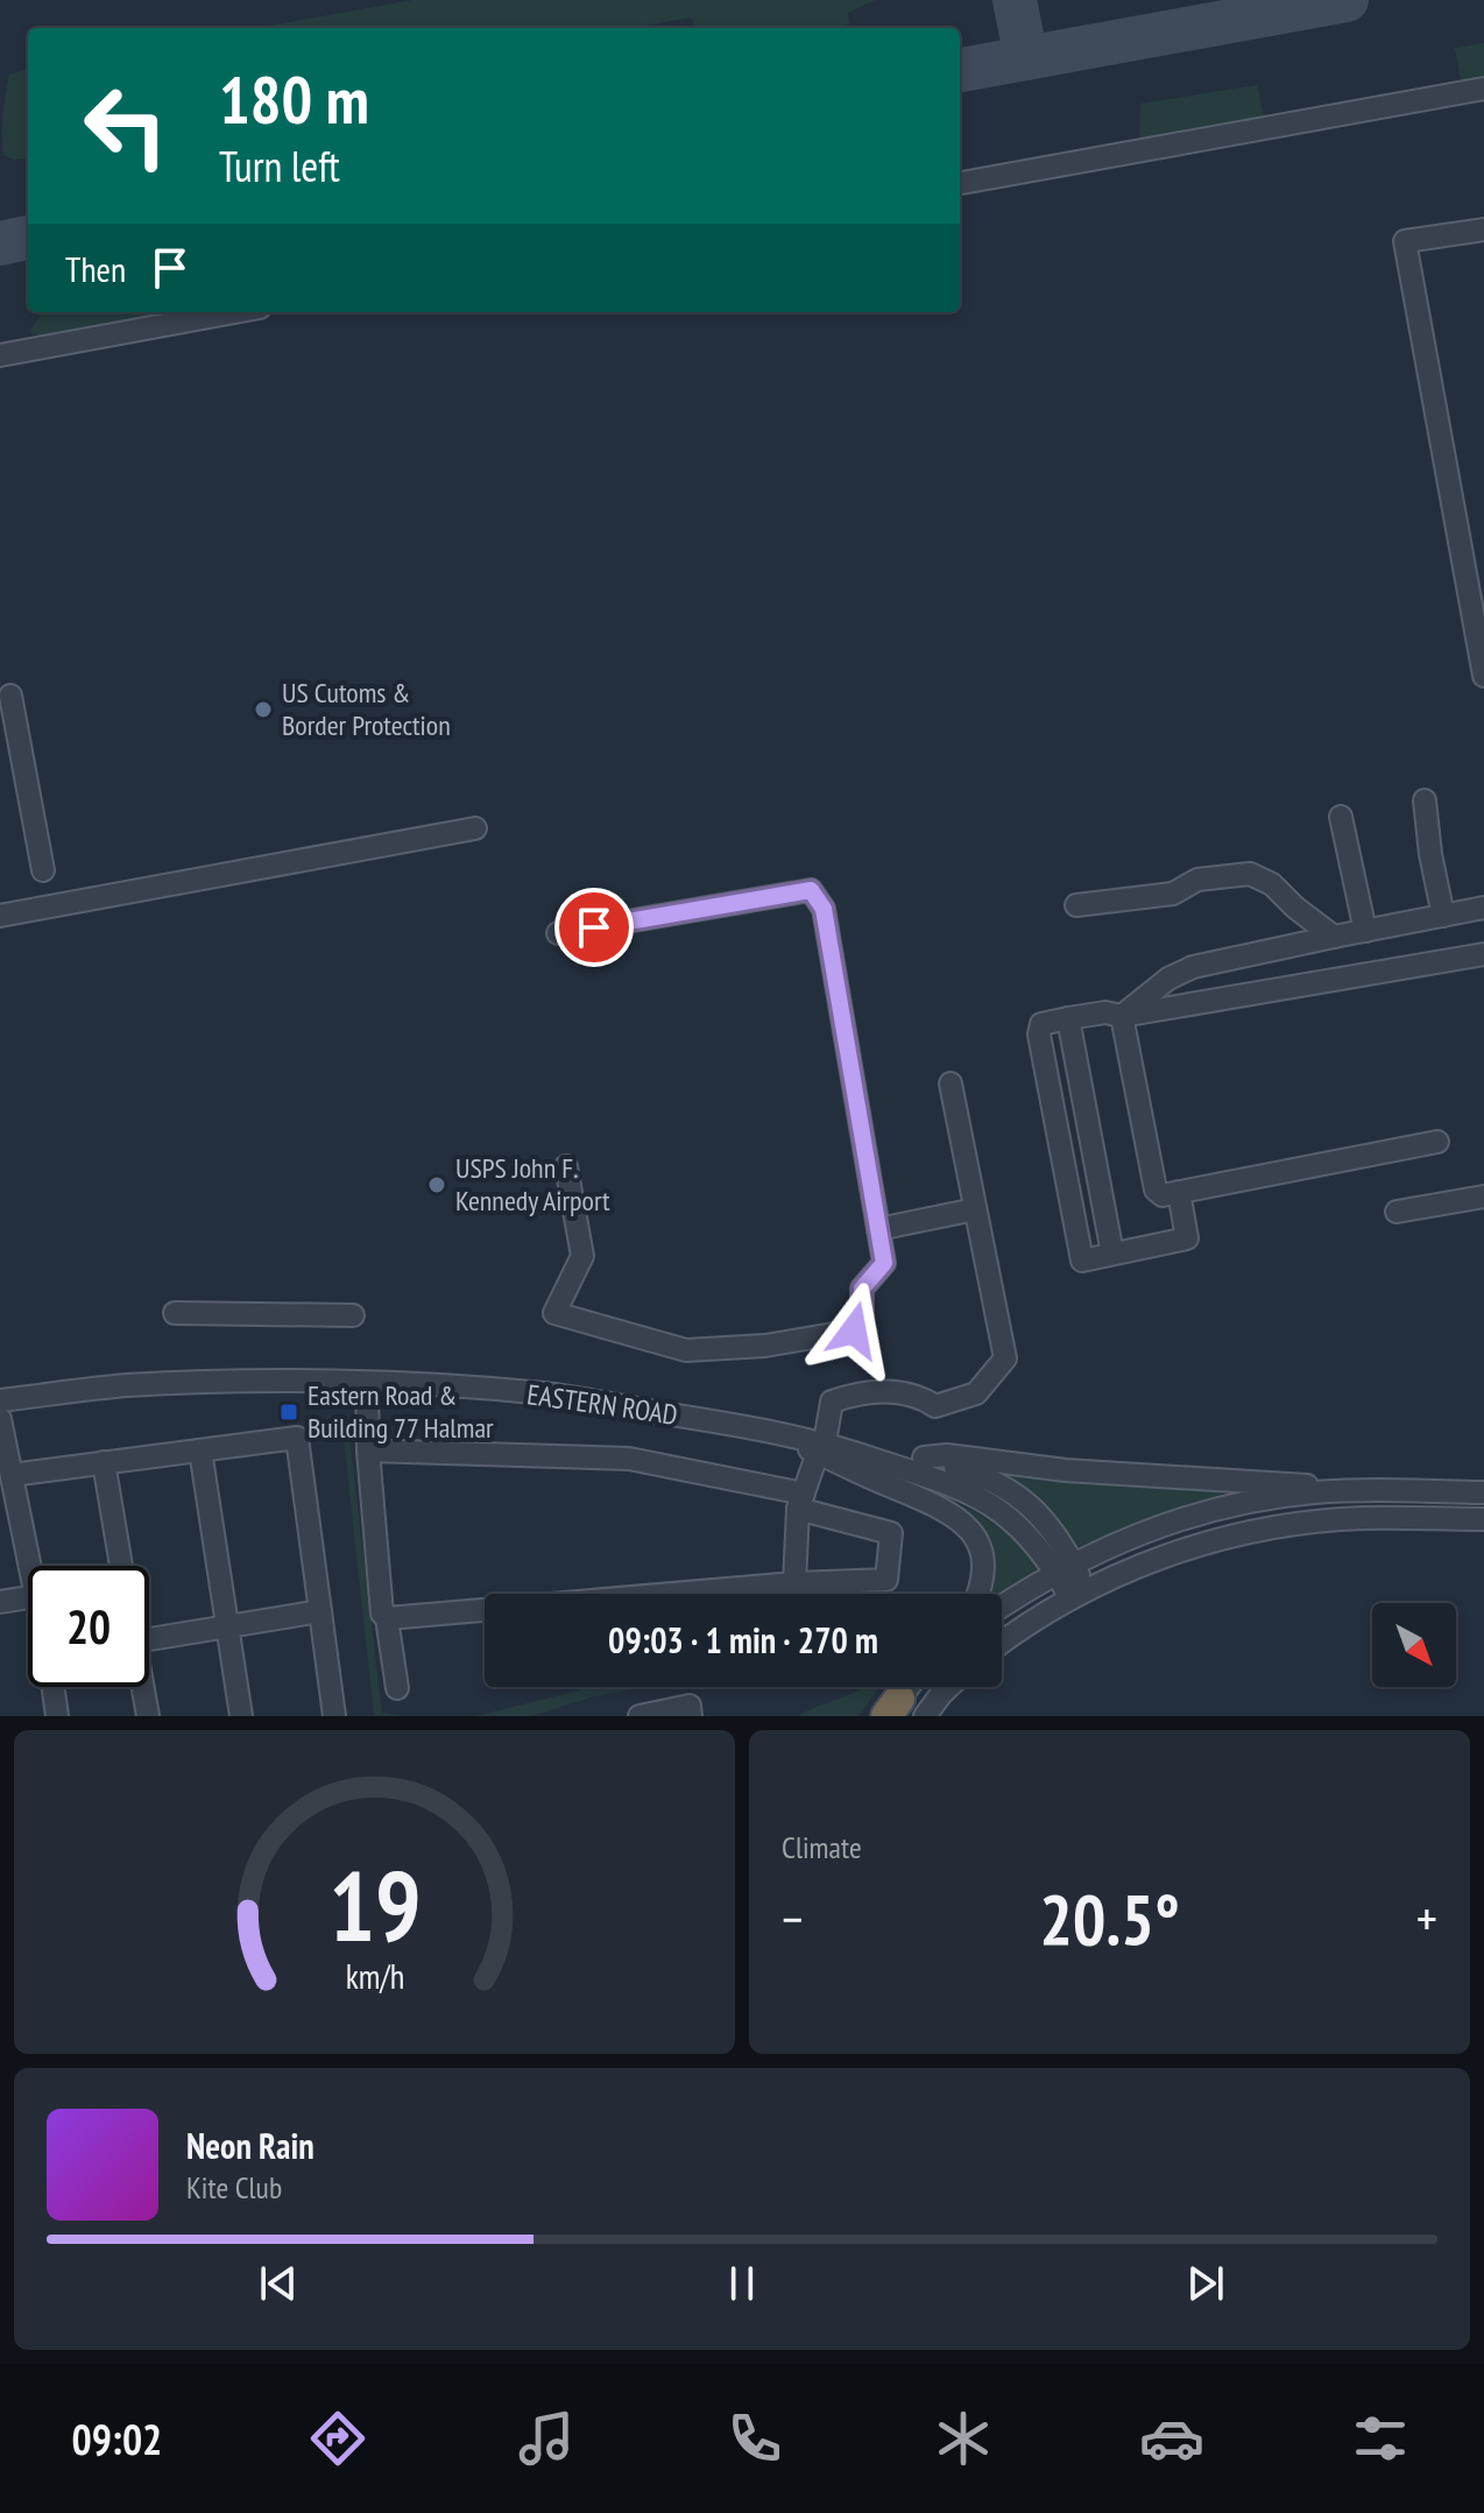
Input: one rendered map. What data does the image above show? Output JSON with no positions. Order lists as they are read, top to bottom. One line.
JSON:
{"streets":{"street":["EASTERN ROAD"]},"places":{"other":["US Cutoms & Border Protection","USPS John F. Kennedy Airport"],"transit":["Eastern Road & Building 77 Halmar"]},"north":"bottom right","page":{"turn":["180 m","Turn left"],"then":"Then","limit":"20","trip":"09:03 · 1 min · 270 m","tile":"Climate","heat":["−","20.5°","+"],"song":["Neon Rain","Kite Club"],"tabs":"09:02","gauge":["19","km/h"]}}
